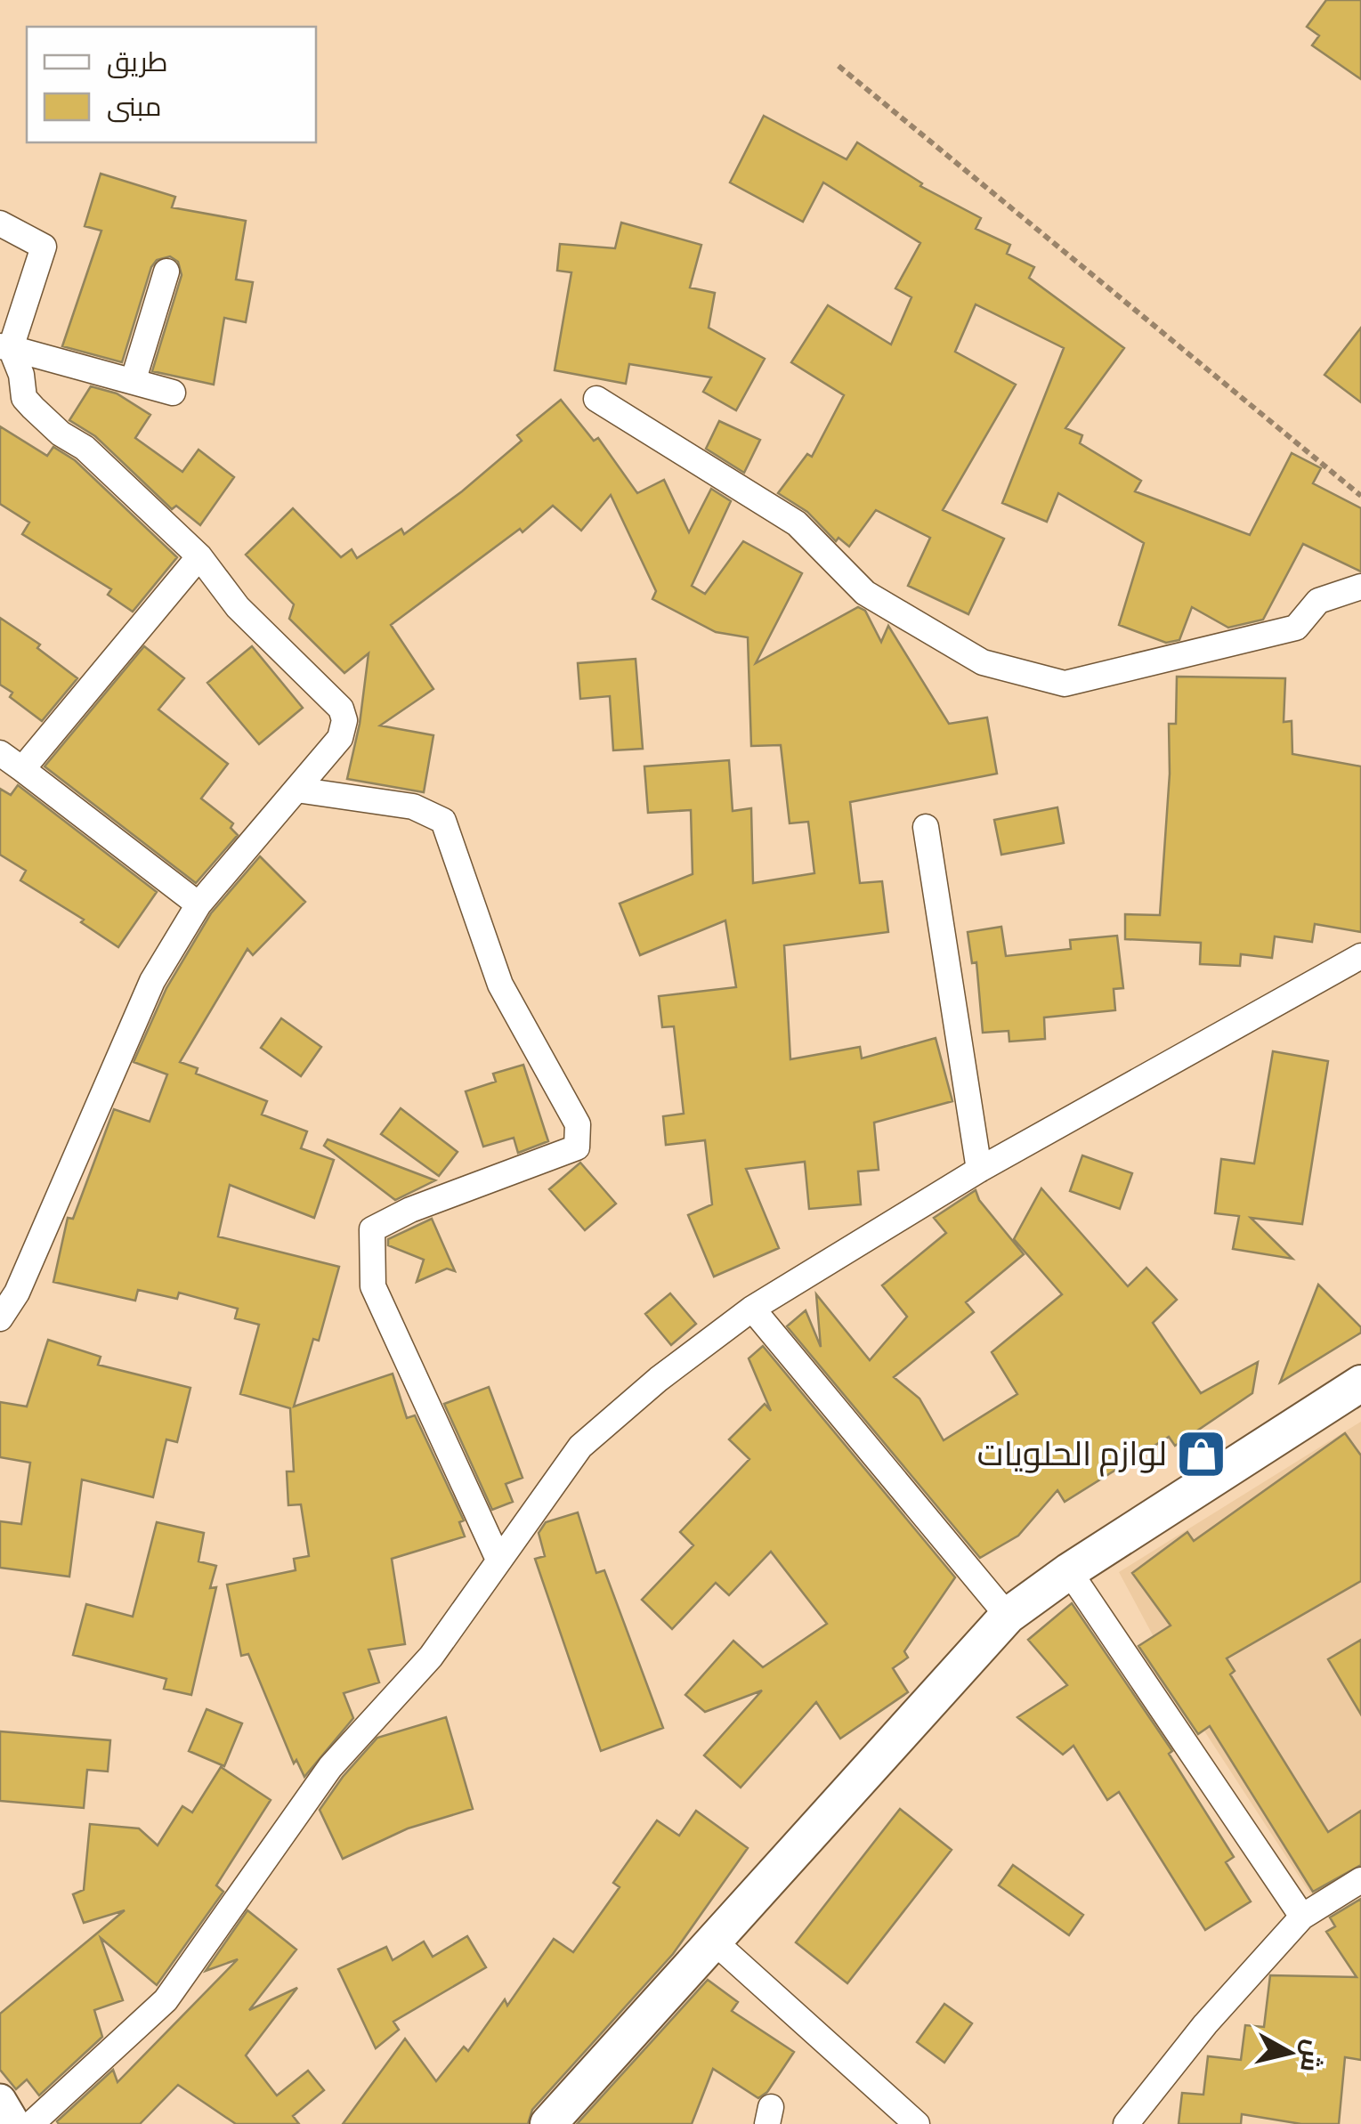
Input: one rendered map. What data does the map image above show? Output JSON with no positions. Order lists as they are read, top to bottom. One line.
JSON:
{"places":{"shop":["لوازم الحلويات"]},"legend":["طريق","مبنى"],"north":"right"}
